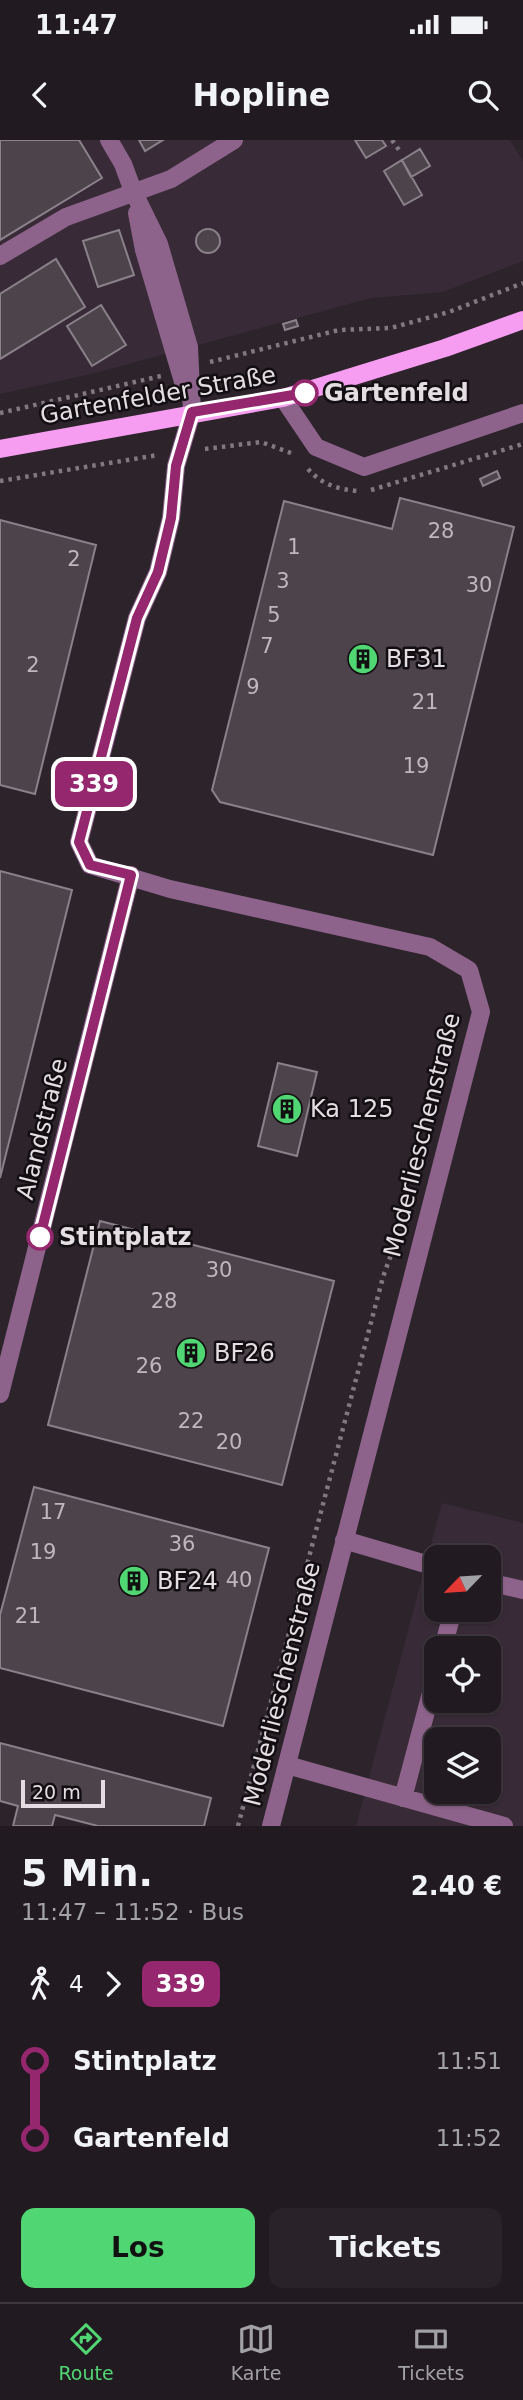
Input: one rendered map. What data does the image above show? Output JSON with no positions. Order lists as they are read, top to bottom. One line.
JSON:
{"streets":{"main road":["Gartenfelder Straße"],"street":["Alandstraße","Moderlieschenstraße"]},"crossings":[["Gartenfelder Straße","Moderlieschenstraße"],["Alandstraße","Moderlieschenstraße"]],"places":{"other":["Gartenfeld","Stintplatz"],"building":["BF31","Ka 125","BF26","BF24"]},"lines":["bus line 339"],"house_numbers":["28","1","2","3","30","5","7","2","9","21","19","30","28","26","22","20","17","36","19","40","21"],"scale_bar":"20 m","north":"bottom left","page":{"status":"11:47","header":"Hopline","on_map":"339","scale":"20 m","heading":["5 Min.","11:47 – 11:52 · Bus","2.40 €"],"legs":["4","339"],"list":[{"name":"Stintplatz","value":"11:51"},{"name":"Gartenfeld","value":"11:52"}],"buttons":["Los","Tickets"],"tabs":["Route","Karte","Tickets"]}}
